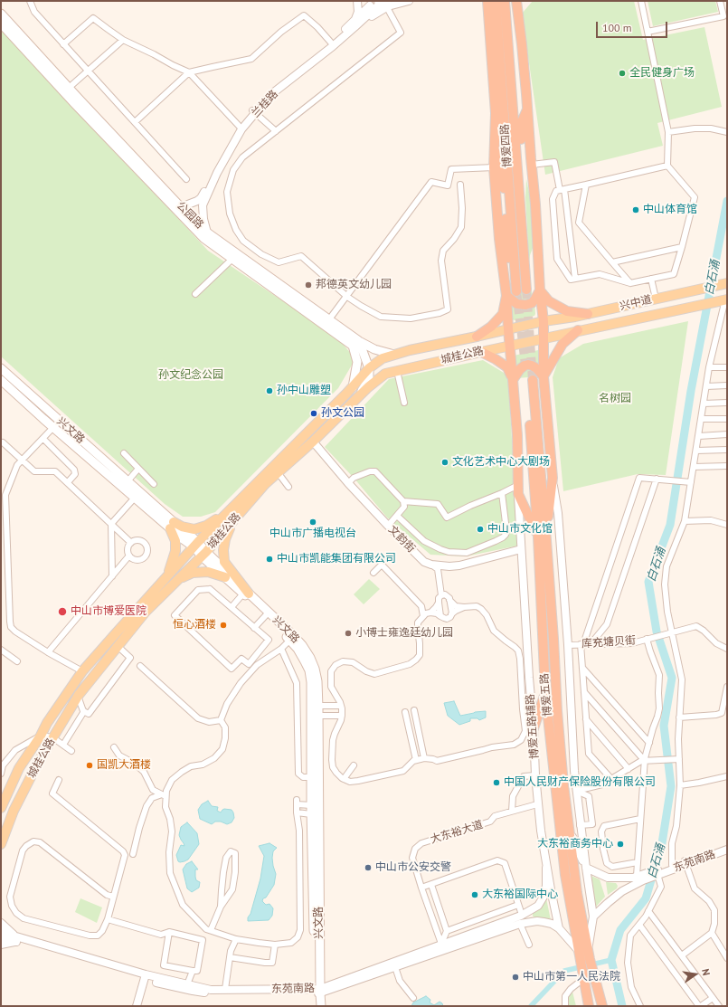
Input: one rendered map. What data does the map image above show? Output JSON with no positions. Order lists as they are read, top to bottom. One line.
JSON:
{"streets":{"highway":["博爱四路","博爱五路"],"main road":["公园路","兴中道","城桂公路","兴文路"],"street":["兰桂路","文韵街","库充塘贝街","博爱五路辅路","大东裕大道","东苑南路"]},"crossings":[["兰桂路","公园路"],["公园路","城桂公路"],["兴中道","城桂公路"],["城桂公路","兴文路"],["城桂公路","文韵街"],["兴文路","东苑南路"],["文韵街","博爱五路辅路"],["库充塘贝街","博爱五路"],["博爱五路辅路","大东裕大道"],["博爱五路辅路","东苑南路"],["大东裕大道","东苑南路"]],"water":["白石涌"],"parks":["孙文纪念公园","名树园"],"places":["全民健身广场","中山体育馆","邦德英文幼儿园","孙中山雕塑","孙文公园","文化艺术中心大剧场","中山市广播电视台","中山市文化馆","中山市凯能集团有限公司","中山市博爱医院","恒心酒楼","小博士雍逸廷幼儿园","国凯大酒楼","中国人民财产保险股份有限公司","大东裕商务中心","中山市公安交警","大东裕国际中心","中山市第一人民法院"],"scale_bar":"100 m","north":"right"}
